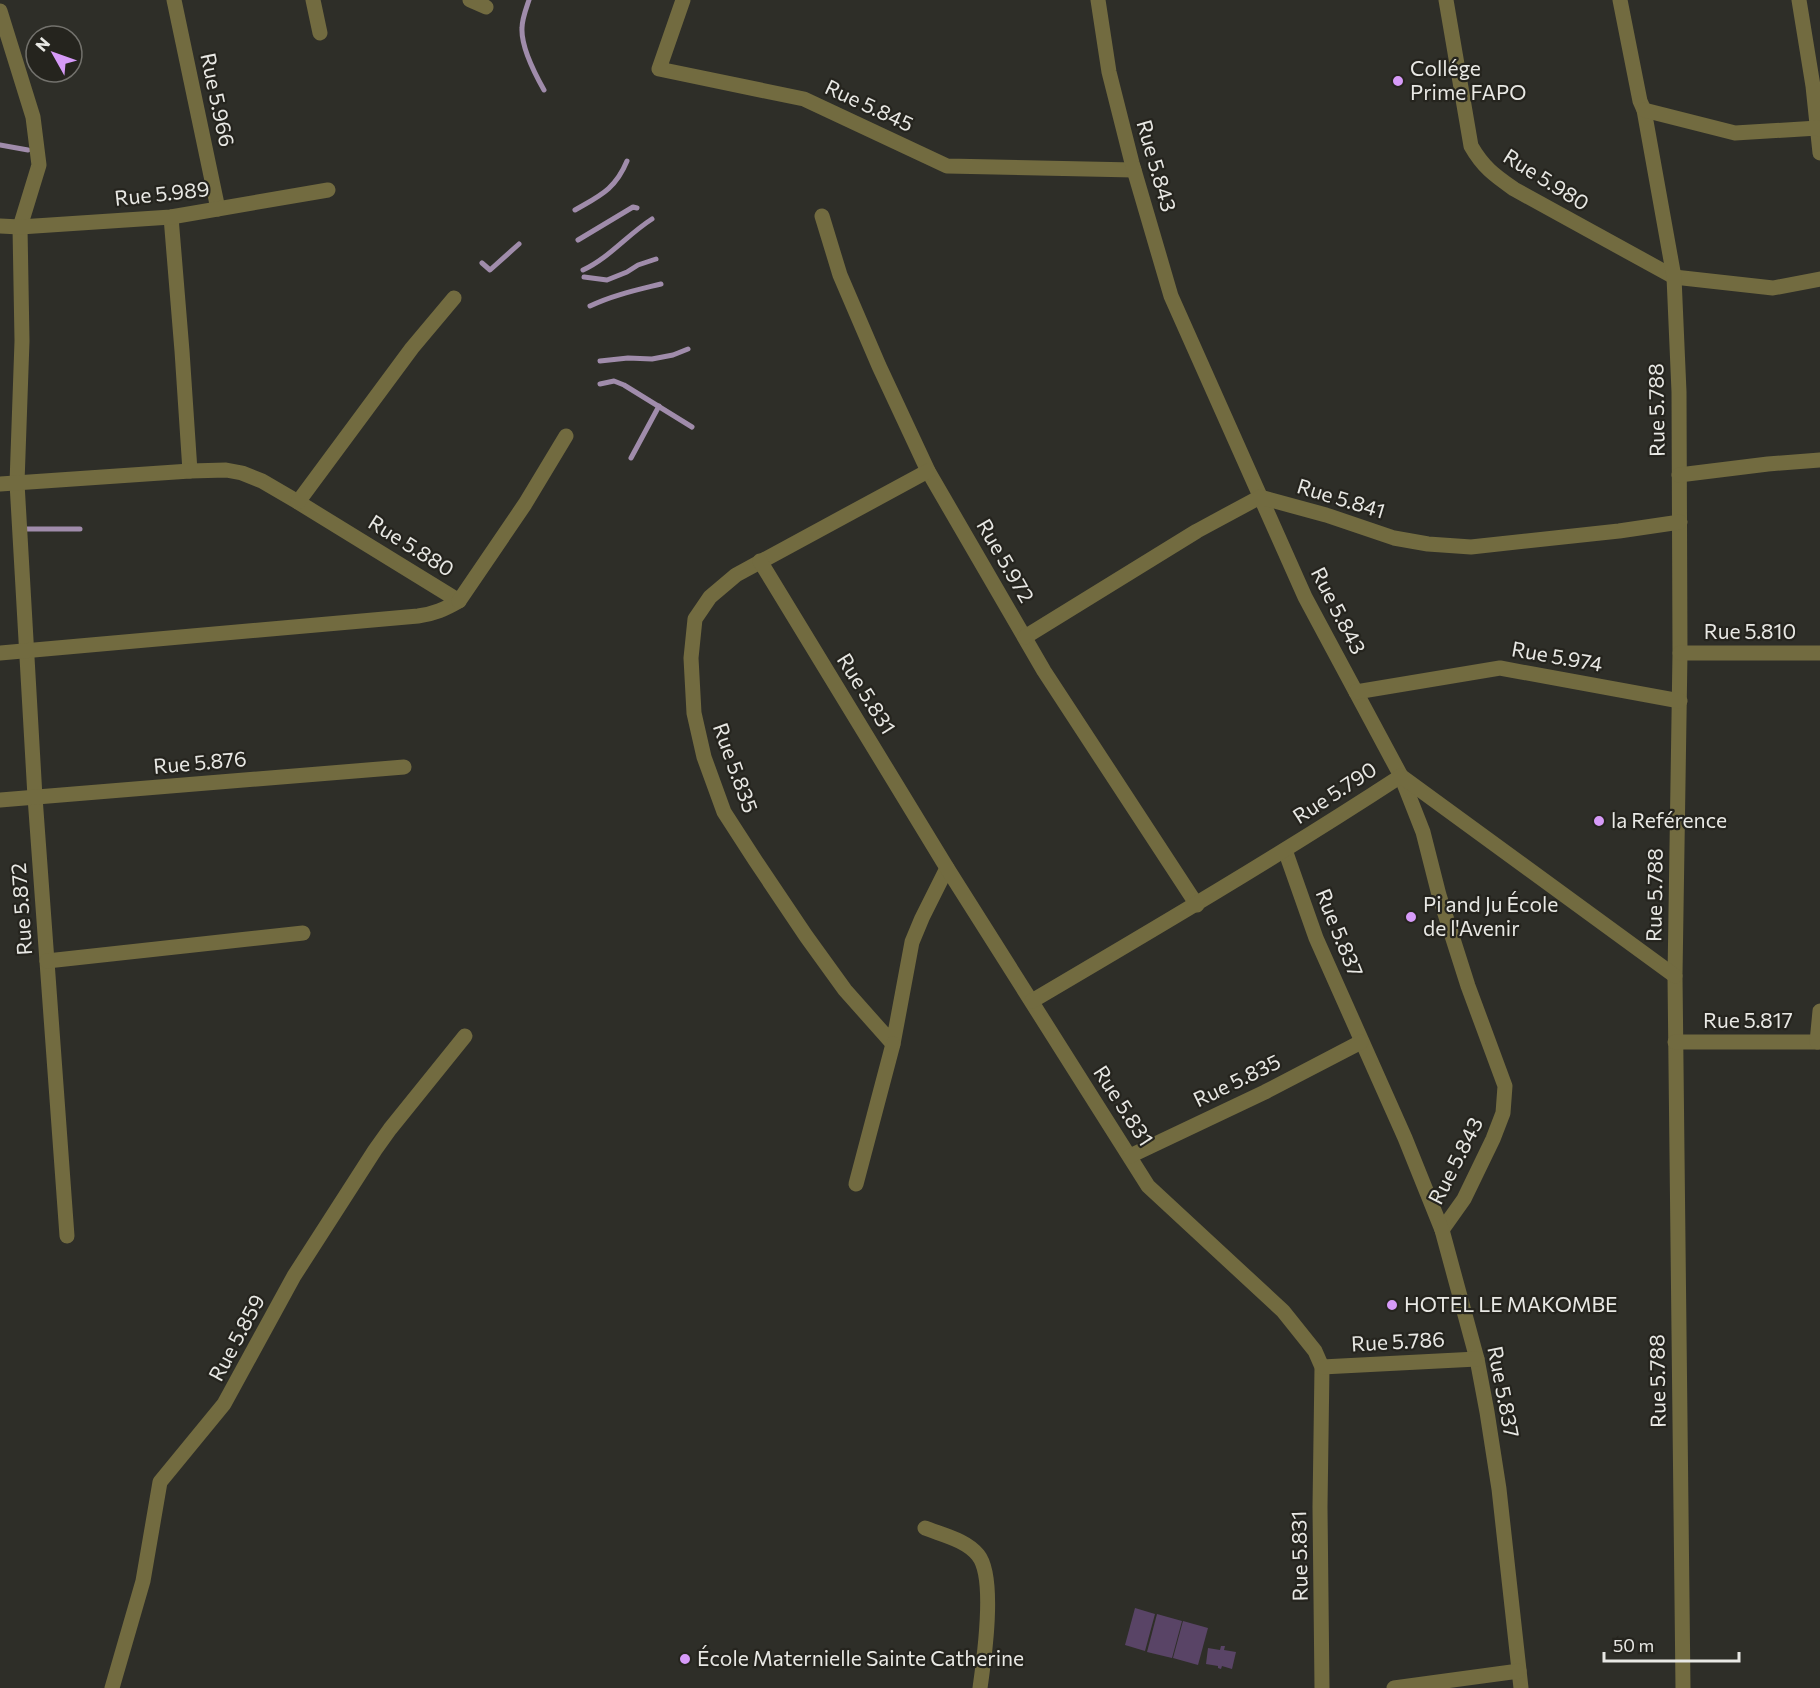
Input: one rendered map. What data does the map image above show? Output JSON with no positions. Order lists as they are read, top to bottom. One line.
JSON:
{"streets":{"street":["Rue 5.966","Rue 5.845","Rue 5.843","Rue 5.980","Rue 5.989","Rue 5.788","Rue 5.841","Rue 5.880","Rue 5.972","Rue 5.810","Rue 5.974","Rue 5.831","Rue 5.876","Rue 5.835","Rue 5.790","Rue 5.872","Rue 5.837","Rue 5.817","Rue 5.859","Rue 5.786"]},"crossings":[["Rue 5.966","Rue 5.989"],["Rue 5.845","Rue 5.843"],["Rue 5.843","Rue 5.841"],["Rue 5.843","Rue 5.974"],["Rue 5.843","Rue 5.790"],["Rue 5.843","Rue 5.837"],["Rue 5.980","Rue 5.788"],["Rue 5.989","Rue 5.872"],["Rue 5.788","Rue 5.841"],["Rue 5.788","Rue 5.810"],["Rue 5.788","Rue 5.974"],["Rue 5.788","Rue 5.790"],["Rue 5.788","Rue 5.817"],["Rue 5.880","Rue 5.872"],["Rue 5.972","Rue 5.835"],["Rue 5.972","Rue 5.790"],["Rue 5.831","Rue 5.835"],["Rue 5.831","Rue 5.790"],["Rue 5.831","Rue 5.786"],["Rue 5.876","Rue 5.872"],["Rue 5.835","Rue 5.837"],["Rue 5.790","Rue 5.837"],["Rue 5.837","Rue 5.786"]],"places":["Collége Prime FAPO","la Reférence","Pi and Ju École de l'Avenir","HOTEL LE MAKOMBE","École Maternielle Sainte Catherine"],"scale_bar":"50 m","north":"top left"}
